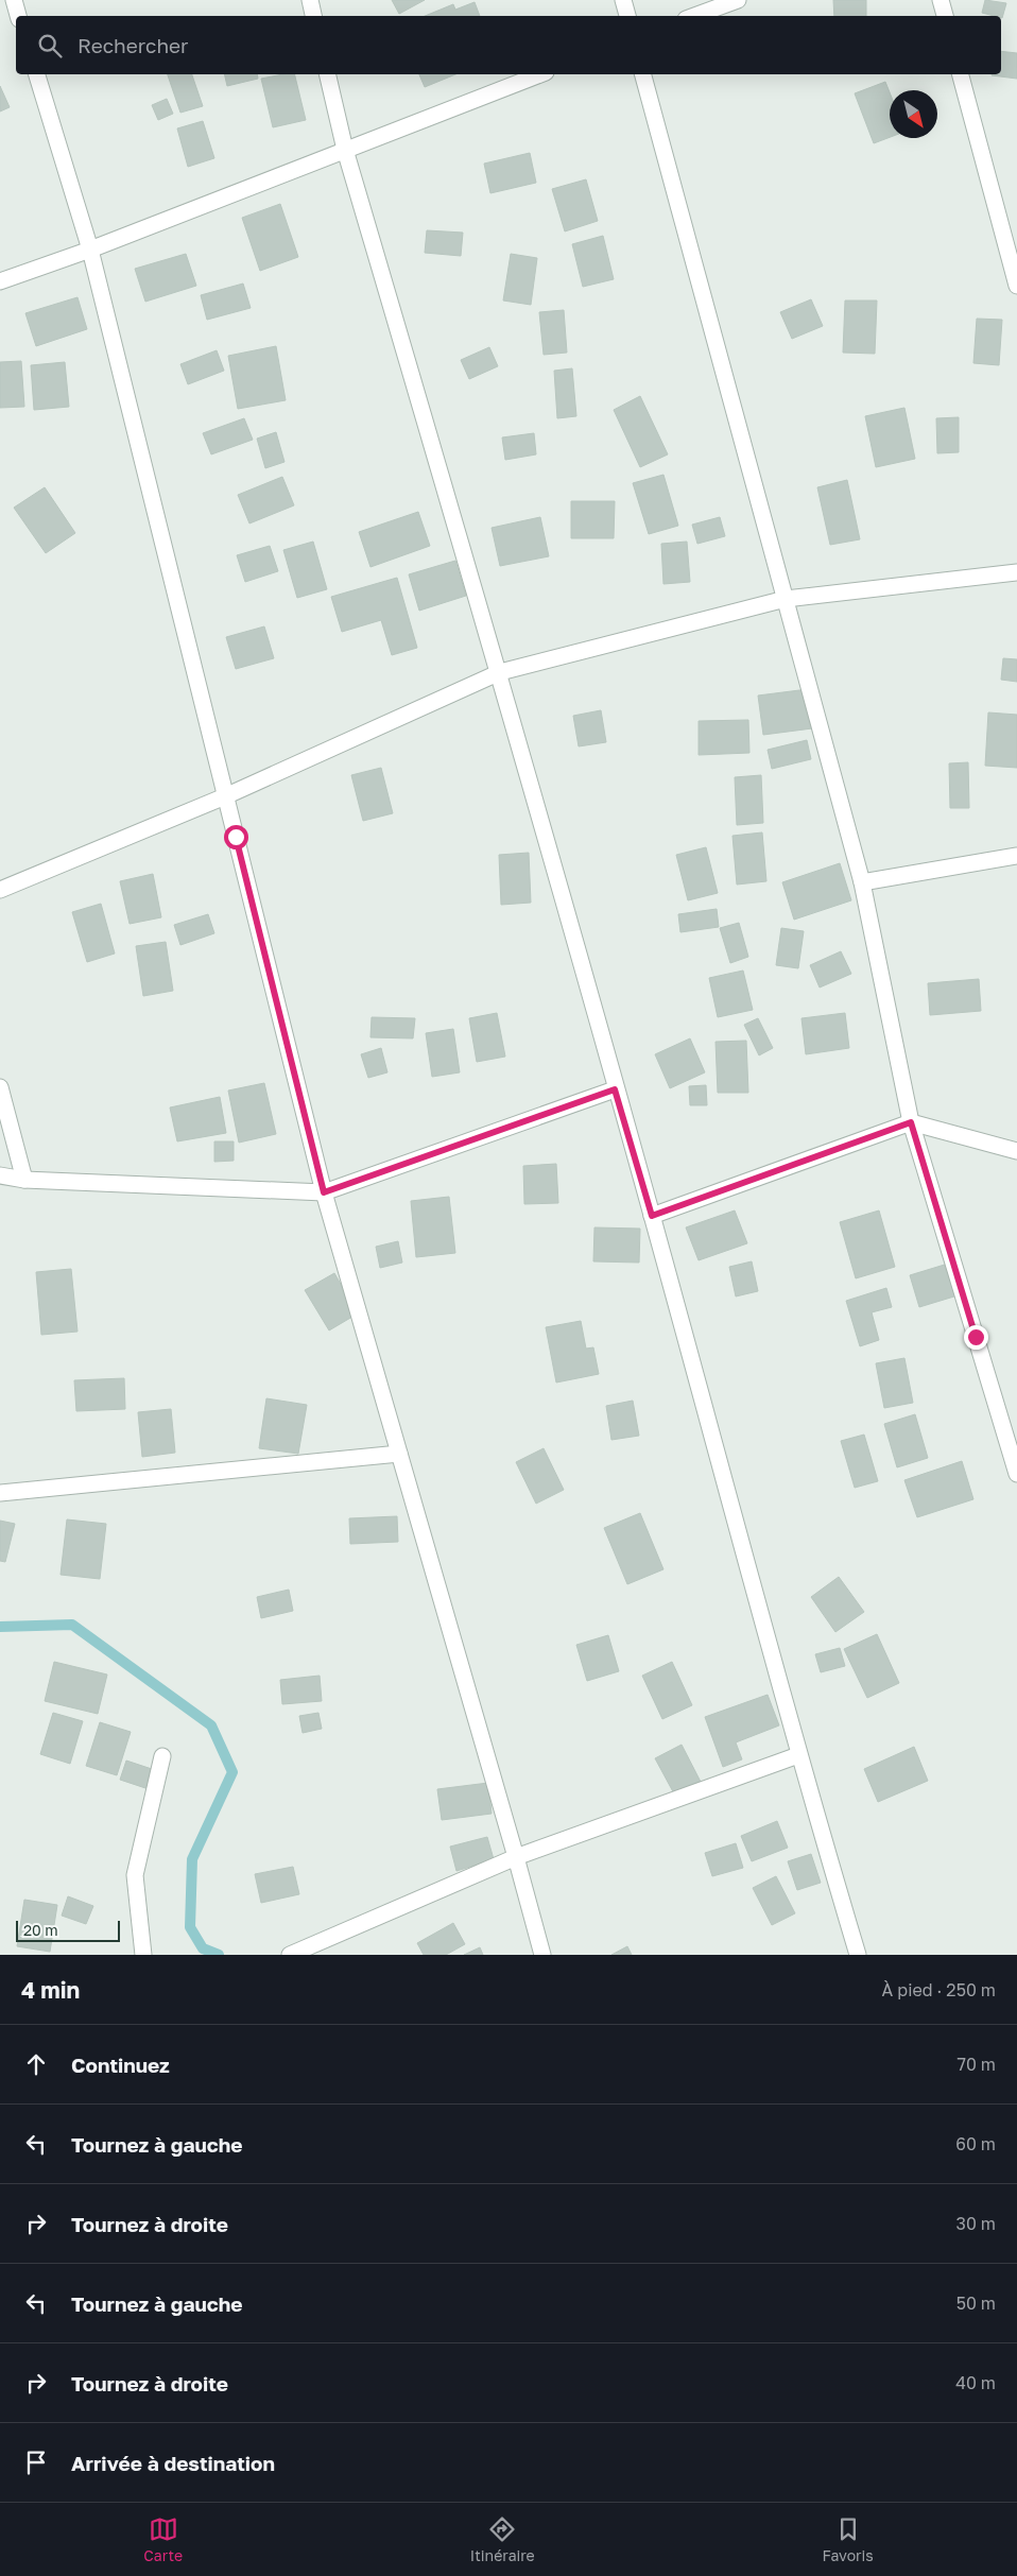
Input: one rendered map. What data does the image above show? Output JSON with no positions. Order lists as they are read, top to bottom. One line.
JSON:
{"scale_bar":"20 m","north":"bottom right","page":{"search":"Rechercher","scale":"20 m","heading":["4 min","À pied · 250 m"],"list":[["Continuez","70 m"],["Tournez à gauche","60 m"],["Tournez à droite","30 m"],["Tournez à gauche","50 m"],["Tournez à droite","40 m"],"Arrivée à destination"],"nav":["Carte","Itinéraire","Favoris"]}}
